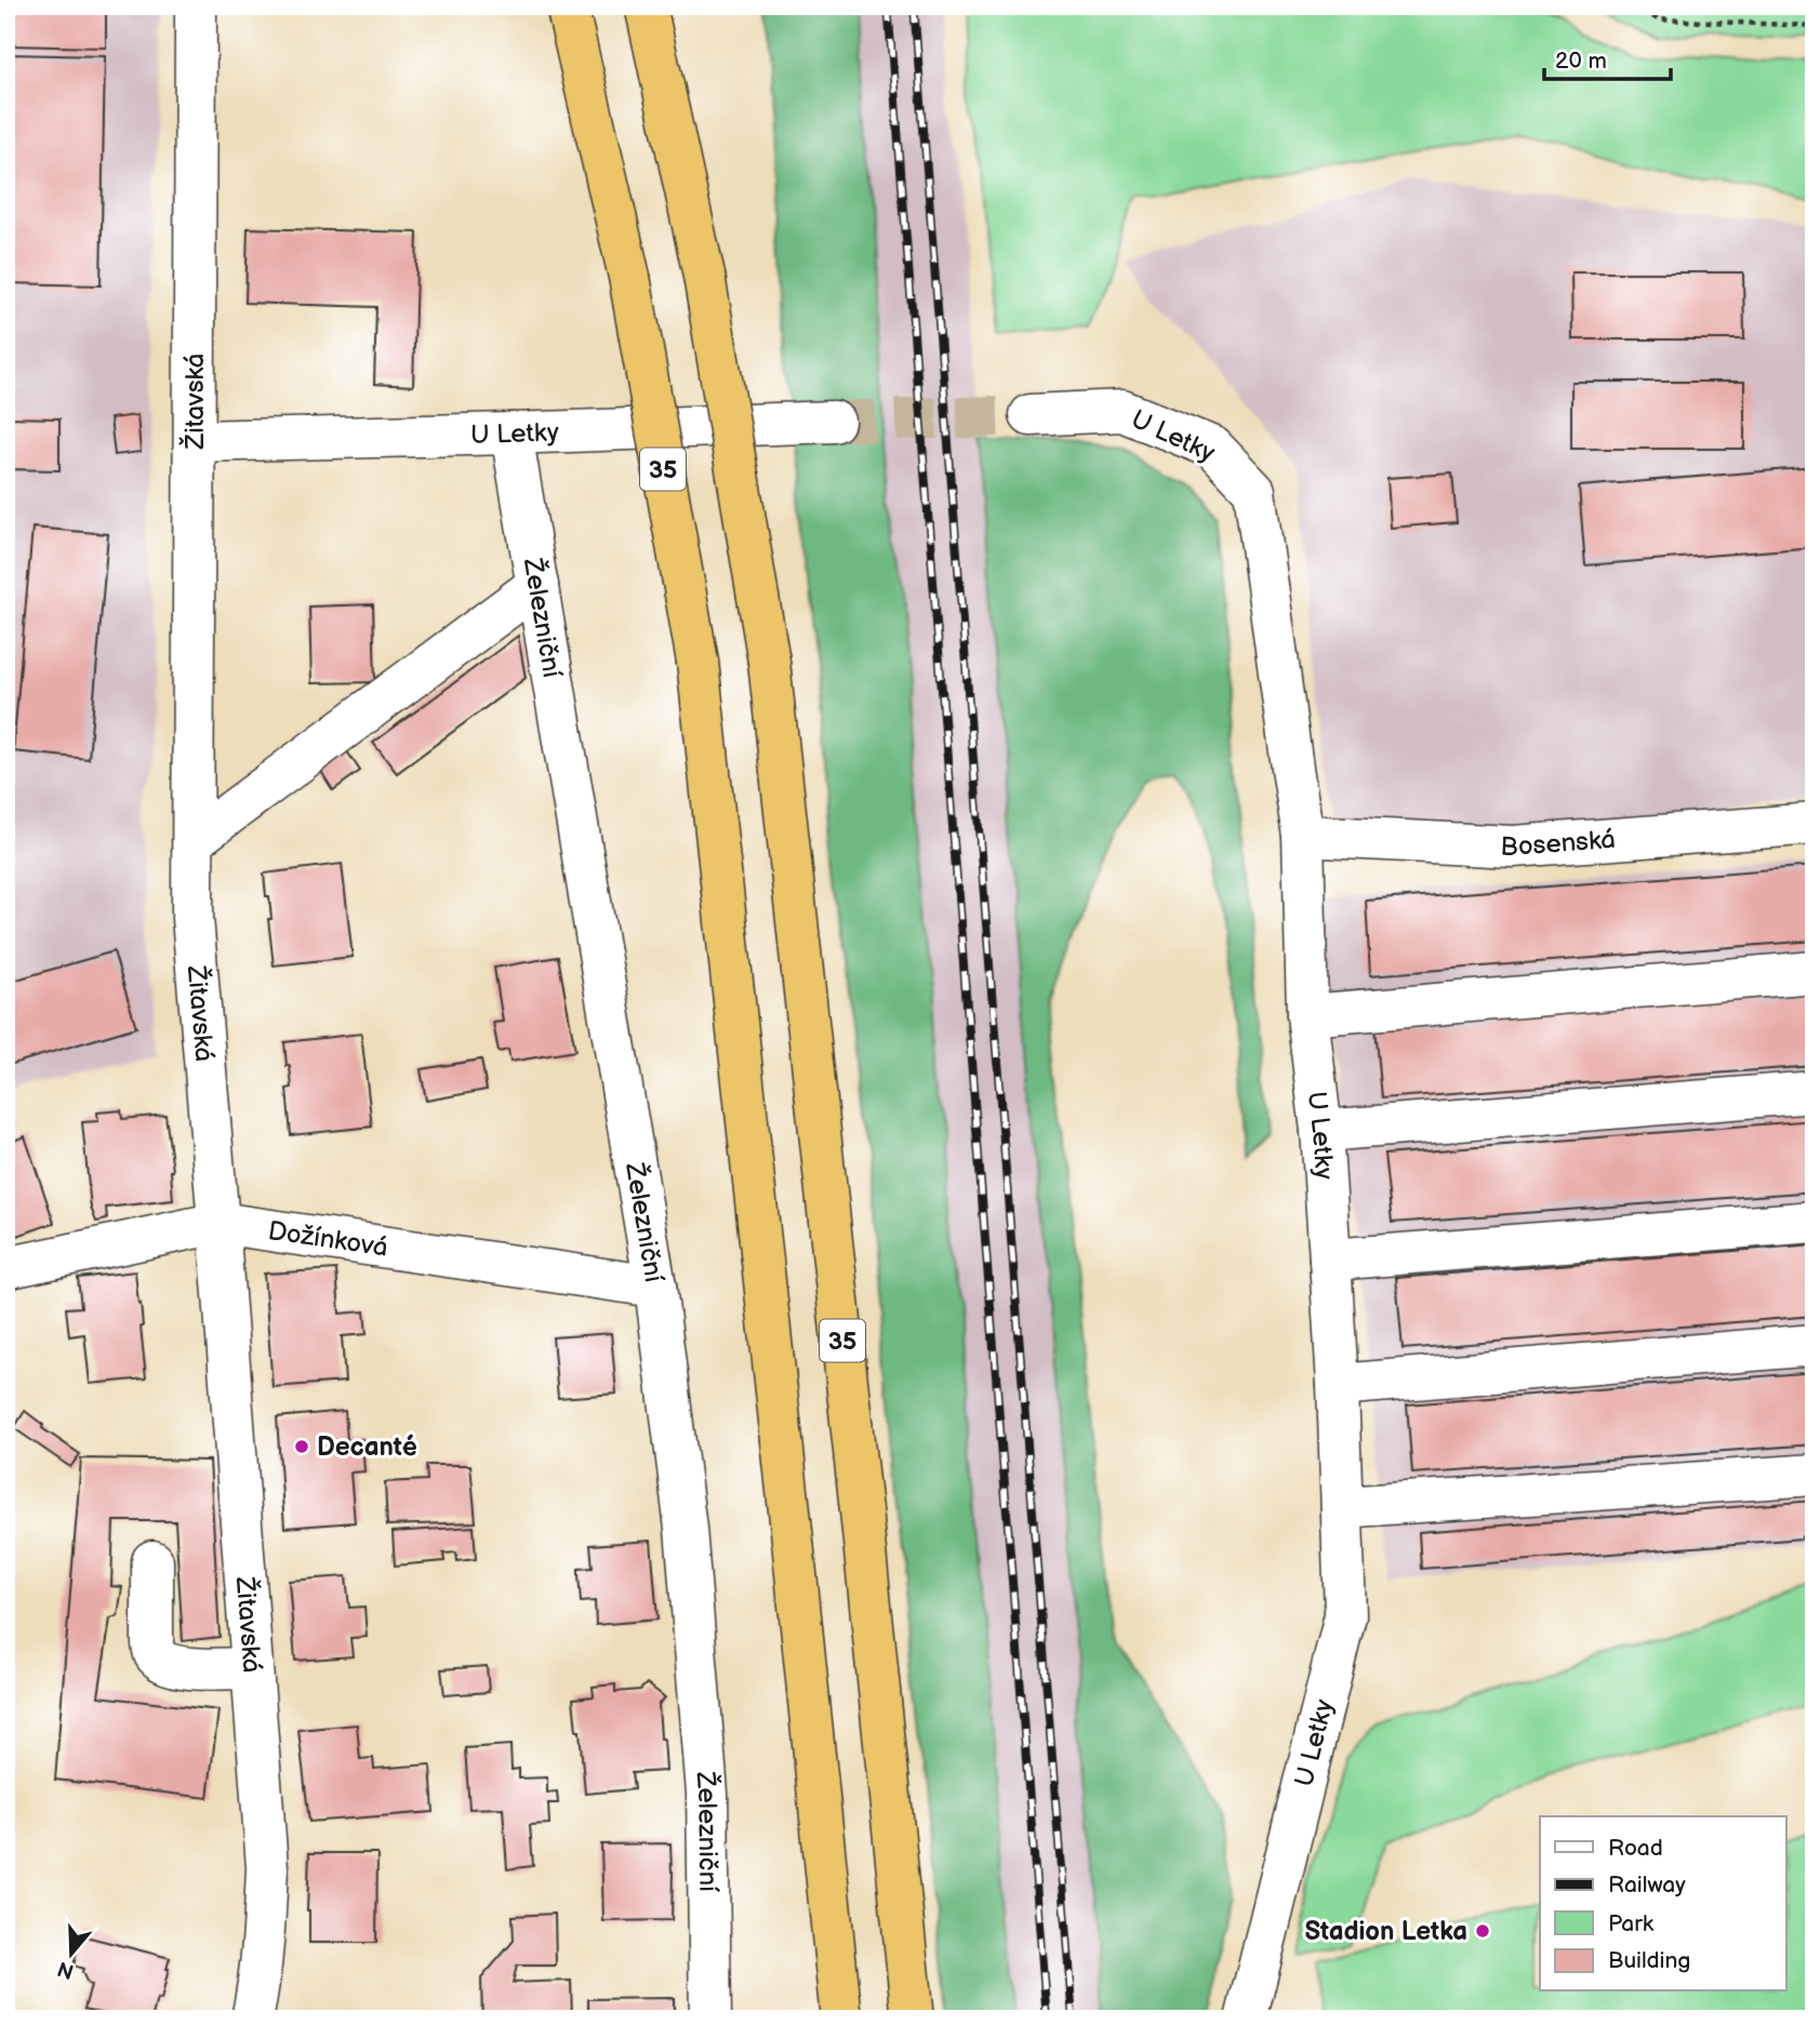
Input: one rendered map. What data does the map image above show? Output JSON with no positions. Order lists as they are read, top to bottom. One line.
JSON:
{"streets":{"highway":["35"],"street":["Žitavská","U Letky","Železniční","Bosenská","Dožínková"]},"crossings":[["Žitavská","U Letky"],["Žitavská","Dožínková"],["U Letky","Železniční"],["U Letky","Bosenská"],["Železniční","Dožínková"]],"places":["Decanté","Stadion Letka"],"legend":["Road","Railway","Park","Building"],"scale_bar":"20 m","north":"bottom"}
